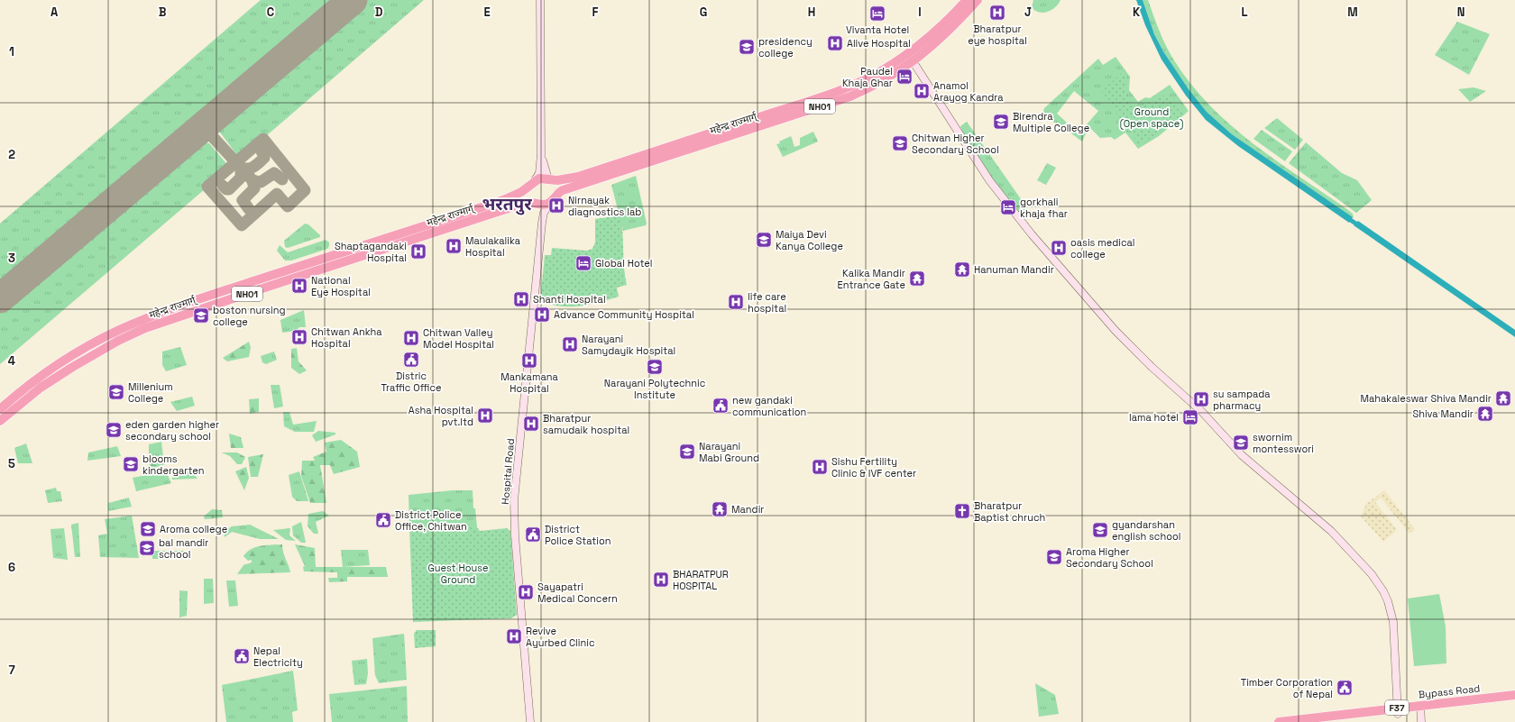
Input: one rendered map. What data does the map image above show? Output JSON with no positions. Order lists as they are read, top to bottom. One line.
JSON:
{"streets":{"highway":["NH01","महेन्द्र राज्मार्ग्","Bypass Road","F37"],"street":["Hospital Road"]},"crossings":[["महेन्द्र राज्मार्ग्","Hospital Road"]],"districts":["भरतपुर"],"parks":["Ground (Open space)","Guest House Ground"],"places":{"hospital":["Bharatpur eye hospital","Alive Hospital","Anamol Arayog Kandra","Nirnayak diagnostics lab","Maulakalika Hospital","oasis medical college","Shaptagandaki Hospital","National Eye Hospital","Shanti Hospital","life care hospital","Advance Community Hospital","Chitwan Ankha Hospital","Chitwan Valley Model Hospital","Narayani Samydayik Hospital","Mankamana Hospital","su sampada pharmacy","Asha Hospital pvt.ltd","Bharatpur samudaik hospital","Sishu Fertility Clinic & IVF center","BHARATPUR HOSPITAL","Sayapatri Medical Concern","Revive Ayurbed Clinic"],"hotel":["Vivanta Hotel","Paudel Khaja Ghar","gorkhali khaja fhar","Global Hotel","lama hotel"],"school or university":["presidency college","Birendra Multiple College","Chitwan Higher Secondary School","Maiya Devi Kanya College","boston nursing college","Narayani Polytechnic Institute","Millenium College","eden garden higher secondary school","swornim montesswori","Narayani Mabi Ground","blooms kindergarten","Aroma college","gyandarshan english school","bal mandir school","Aroma Higher Secondary School"],"temple":["Hanuman Mandir","Kalika Mandir Entrance Gate","Mahakaleswar Shiva Mandir","Shiva Mandir","Mandir"],"public building":["Distric Traffic Office","new gandaki communication","District Police Office, Chitwan","District Police Station","Nepal Electricity","Timber Corporation of Nepal"],"church":["Bharatpur Baptist chruch"]},"grid":{"columns":["A","B","C","D","E","F","G","H","I","J","K","L","M","N"],"rows":["1","2","3","4","5","6","7"]}}
